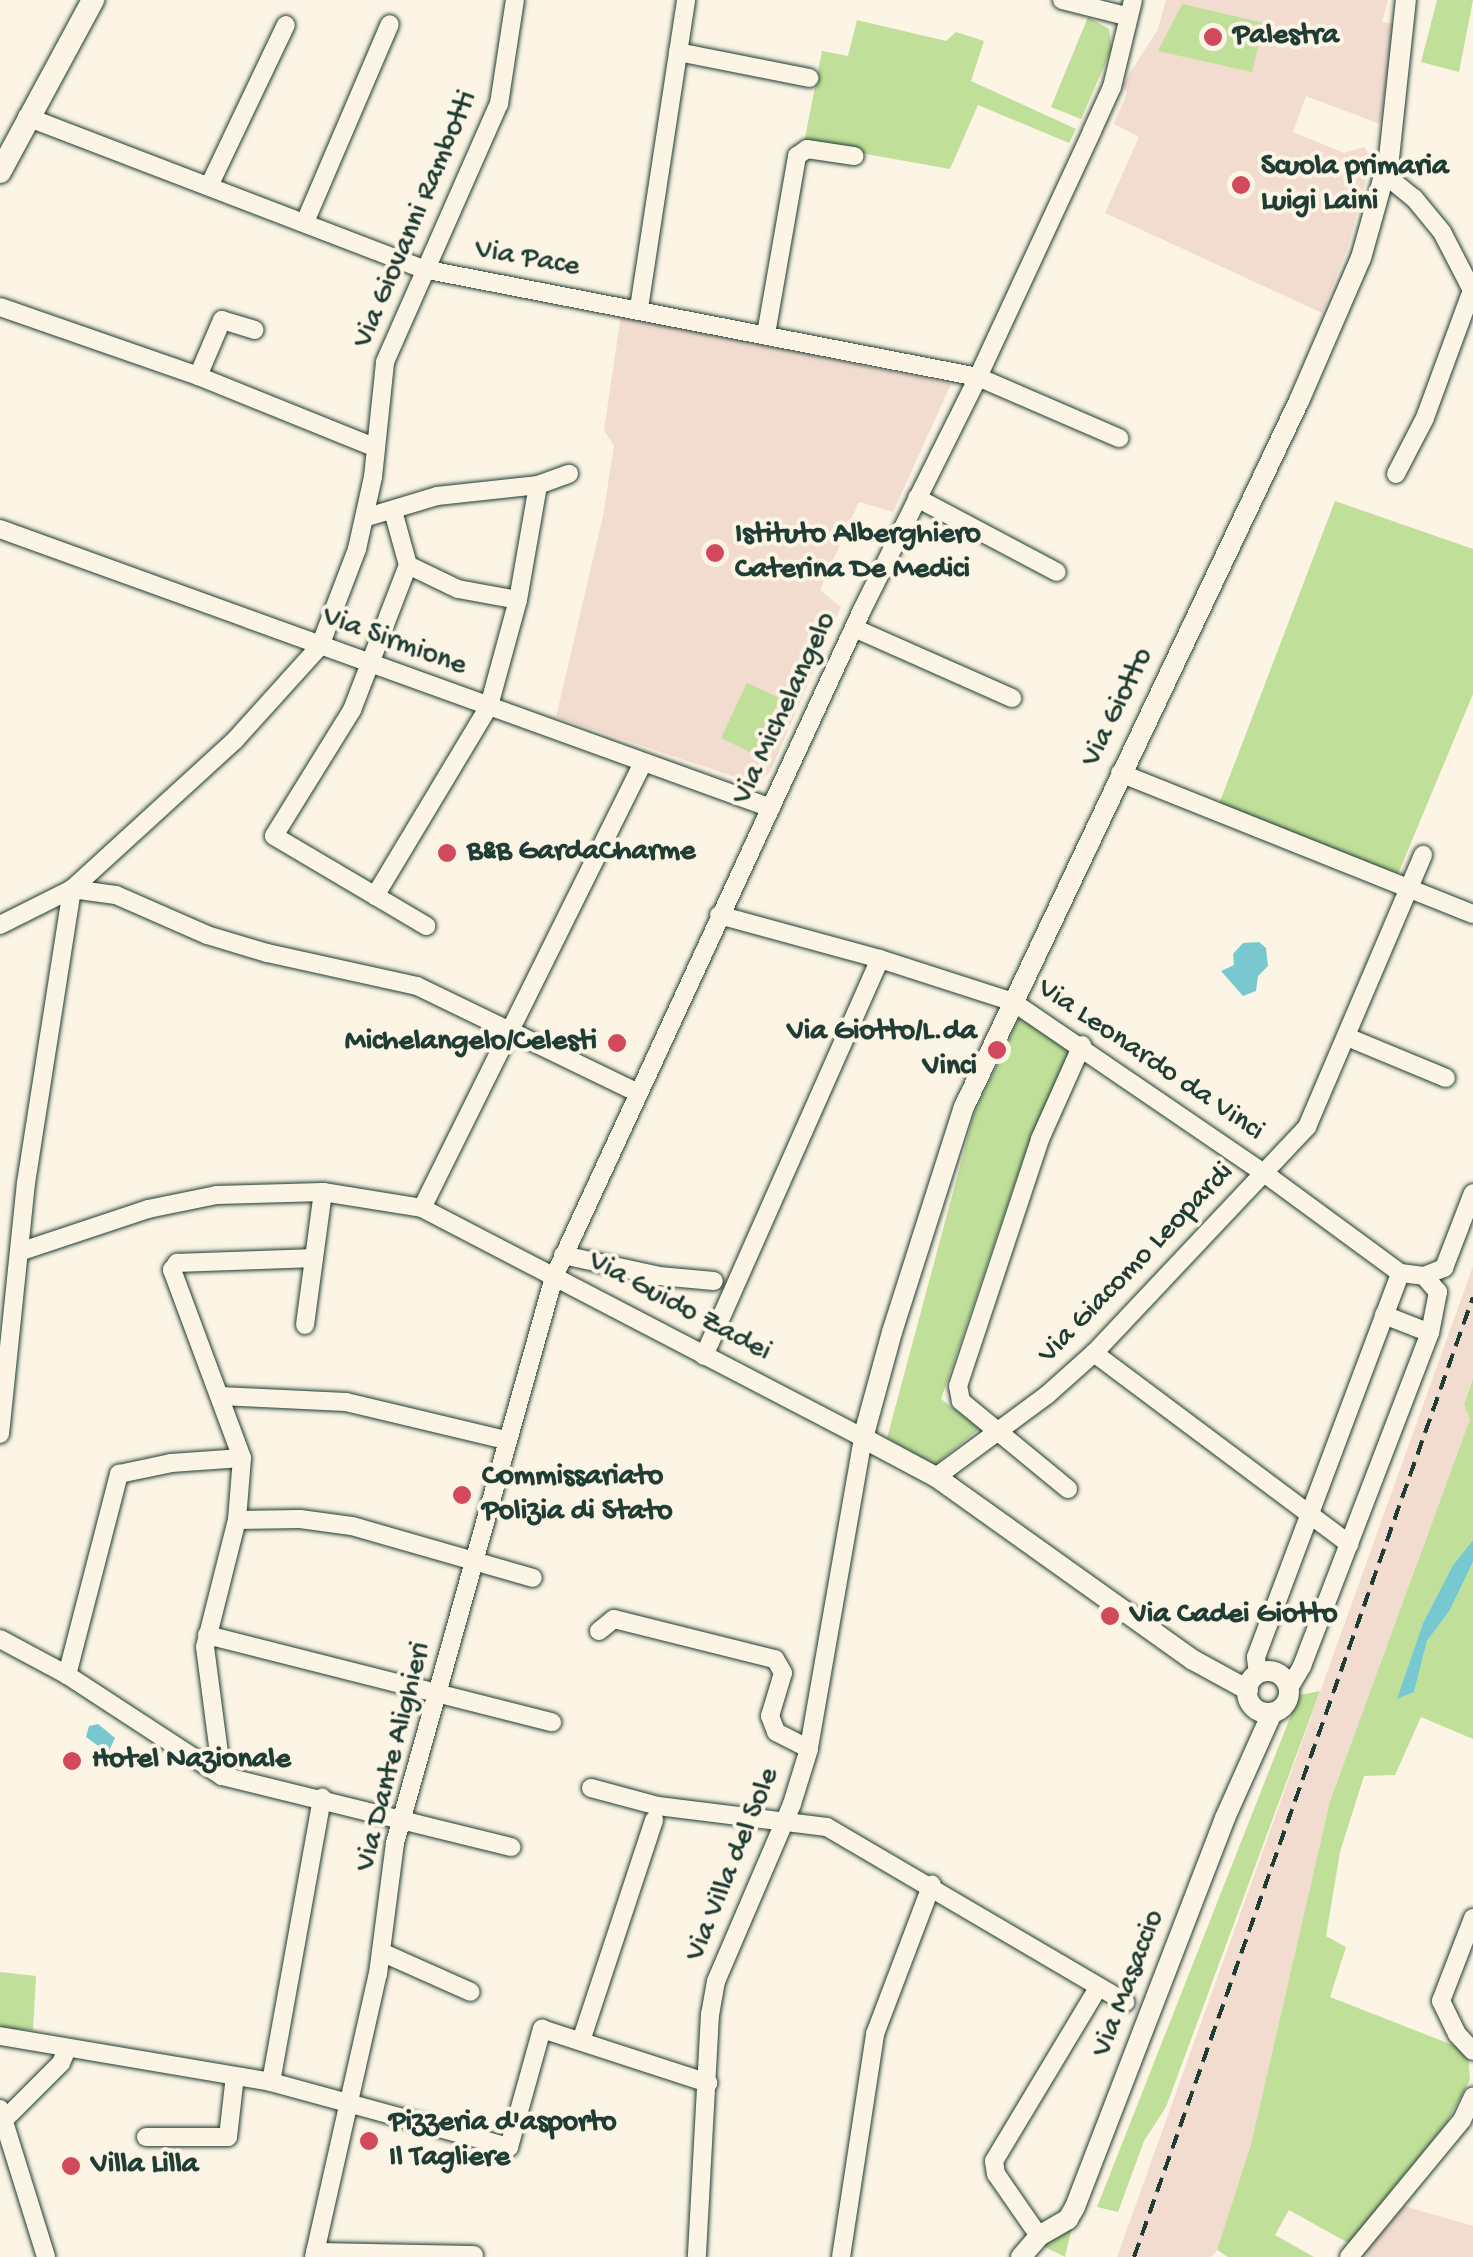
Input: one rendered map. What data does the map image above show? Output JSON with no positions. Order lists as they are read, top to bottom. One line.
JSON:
{"streets":{"street":["Via Giovanni Rambotti","Via Pace","Via Sirmione","Via Giotto","Via Michelangelo","Via Leonardo da Vinci","Via Giacomo Leopardi","Via Guido Zadei","Via Dante Alighieri","Via Villa del Sole","Via Masaccio"]},"crossings":[["Via Giovanni Rambotti","Via Pace"],["Via Giovanni Rambotti","Via Sirmione"],["Via Pace","Via Michelangelo"],["Via Sirmione","Via Michelangelo"],["Via Giotto","Via Leonardo da Vinci"],["Via Giotto","Via Guido Zadei"],["Via Giotto","Via Villa del Sole"],["Via Michelangelo","Via Leonardo da Vinci"],["Via Michelangelo","Via Guido Zadei"],["Via Michelangelo","Via Dante Alighieri"],["Via Leonardo da Vinci","Via Giacomo Leopardi"],["Via Giacomo Leopardi","Via Guido Zadei"],["Via Guido Zadei","Via Dante Alighieri"],["Via Guido Zadei","Via Villa del Sole"],["Via Guido Zadei","Via Masaccio"]],"places":["Palestra","Scuola primaria Luigi Laini","Istituto Alberghiero Caterina De Medici","B&B GardaCharme","Michelangelo/Celesti","Via Giotto/L.da Vinci","Commissariato Polizia di Stato","Via Cadei Giotto","Hotel Nazionale","Pizzeria d'asporto Il Tagliere","Villa Lilla"]}
